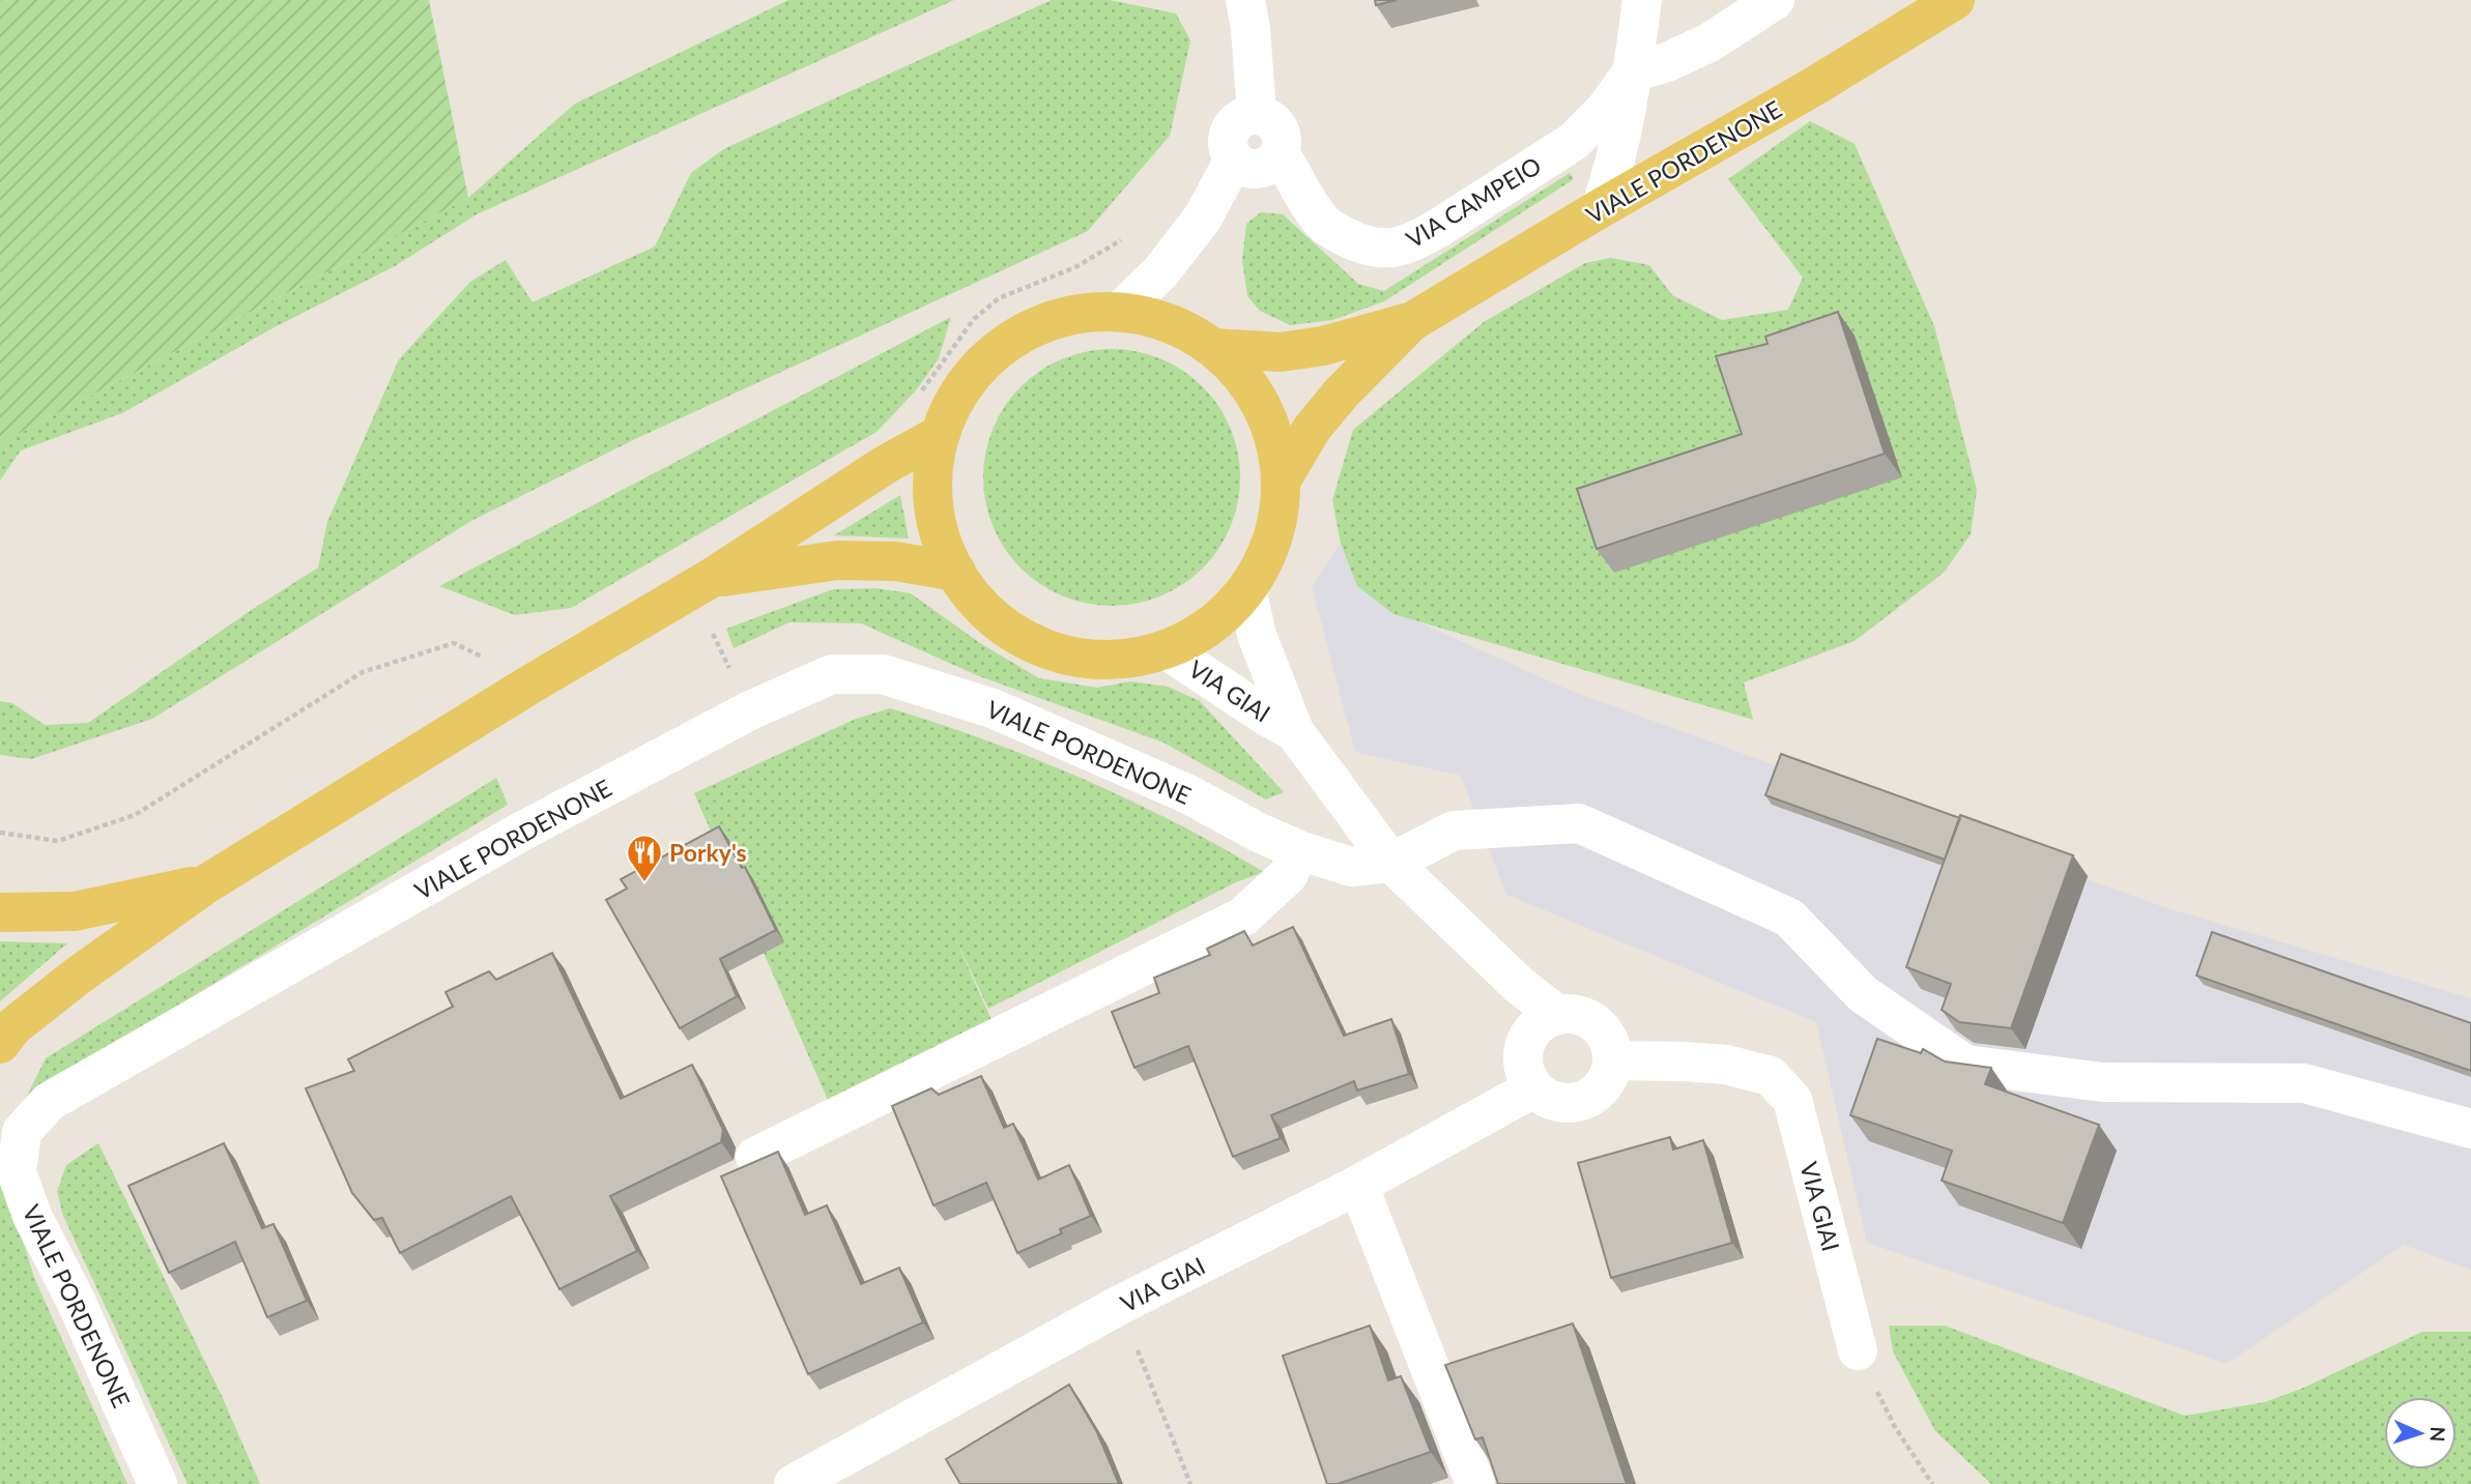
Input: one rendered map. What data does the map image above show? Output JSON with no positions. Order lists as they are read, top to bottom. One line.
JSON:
{"streets":{"main road":["VIALE PORDENONE"],"street":["VIA CAMPEIO","VIA GIAI"]},"crossings":[["VIALE PORDENONE","VIA CAMPEIO"],["VIALE PORDENONE","VIA GIAI"]],"places":{"restaurant":["Porky's"]},"north":"right"}
